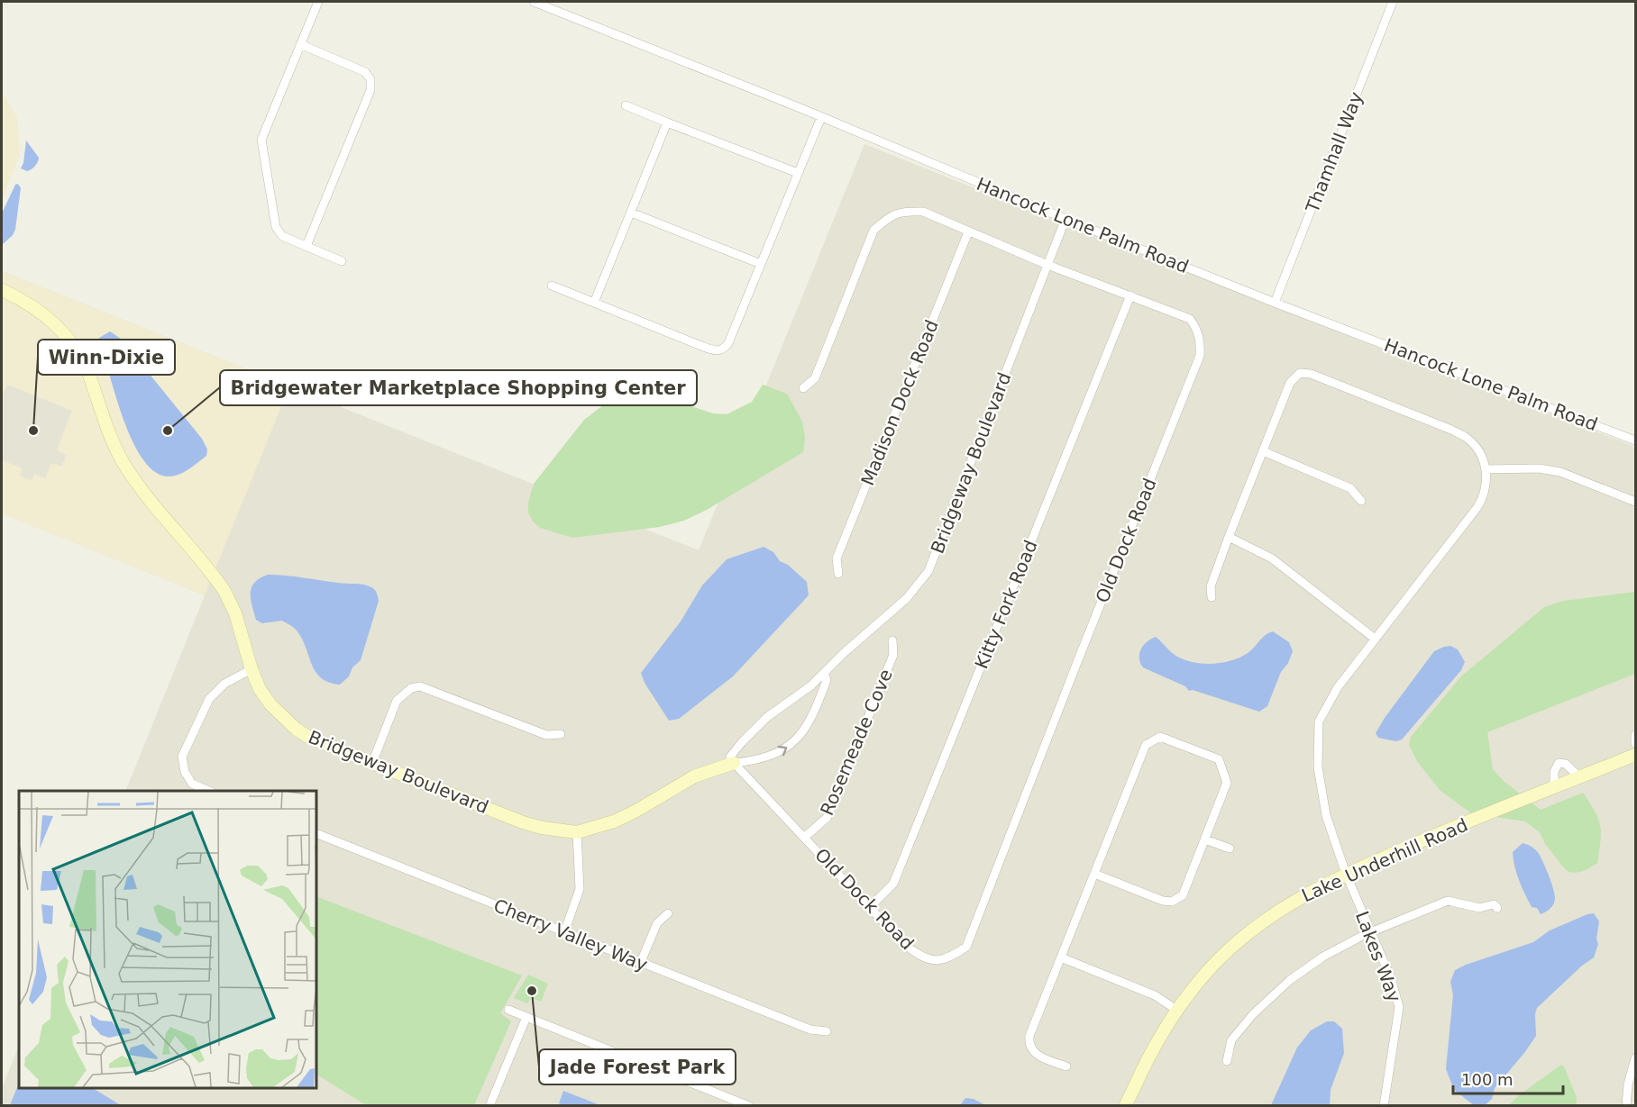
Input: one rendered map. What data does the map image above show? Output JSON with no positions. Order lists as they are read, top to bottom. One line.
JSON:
{"streets":{"street":["Thamhall Way","Hancock Lone Palm Road","Madison Dock Road","Bridgeway Boulevard","Old Dock Road","Kitty Fork Road","Rosemeade Cove","Lake Underhill Road","Cherry Valley Way","Lakes Way"]},"crossings":[["Thamhall Way","Hancock Lone Palm Road"],["Hancock Lone Palm Road","Bridgeway Boulevard"],["Madison Dock Road","Old Dock Road"],["Bridgeway Boulevard","Old Dock Road"],["Old Dock Road","Kitty Fork Road"],["Old Dock Road","Rosemeade Cove"],["Lake Underhill Road","Lakes Way"]],"places":["Winn-Dixie","Bridgewater Marketplace Shopping Center","Jade Forest Park"],"scale_bar":"100 m"}
